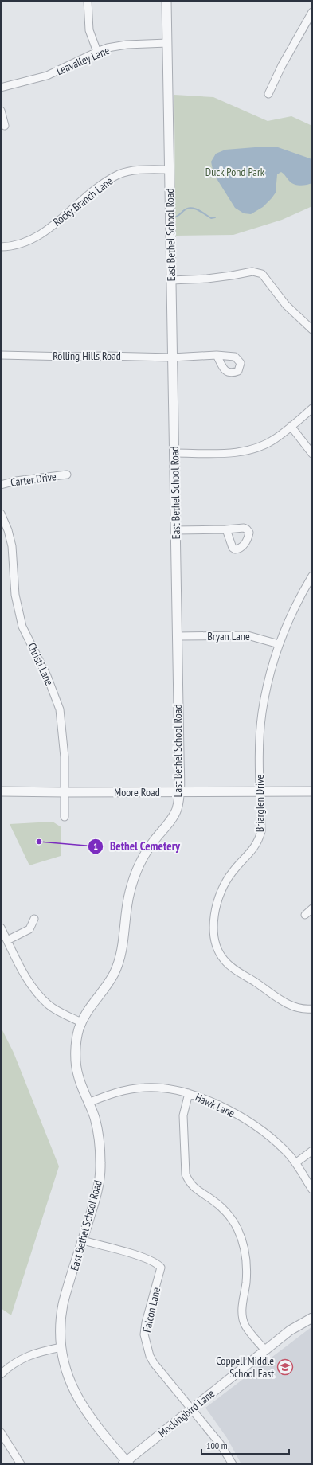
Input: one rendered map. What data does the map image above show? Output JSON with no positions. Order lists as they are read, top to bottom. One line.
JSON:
{"streets":{"street":["Leavalley Lane","Rocky Branch Lane","East Bethel School Road","Rolling Hills Road","Carter Drive","Bryan Lane","Christi Lane","Moore Road","Briarglen Drive","Hawk Lane","Falcon Lane","Mockingbird Lane"]},"crossings":[["Leavalley Lane","East Bethel School Road"],["Rocky Branch Lane","East Bethel School Road"],["East Bethel School Road","Rolling Hills Road"],["East Bethel School Road","Bryan Lane"],["East Bethel School Road","Moore Road"],["East Bethel School Road","Hawk Lane"],["East Bethel School Road","Falcon Lane"],["East Bethel School Road","Mockingbird Lane"],["Bryan Lane","Briarglen Drive"],["Christi Lane","Moore Road"],["Moore Road","Briarglen Drive"],["Falcon Lane","Mockingbird Lane"]],"parks":["Duck Pond Park"],"places":{"other":["Bethel Cemetery"],"school or university":["Coppell Middle School East"]},"scale_bar":"100 m"}
